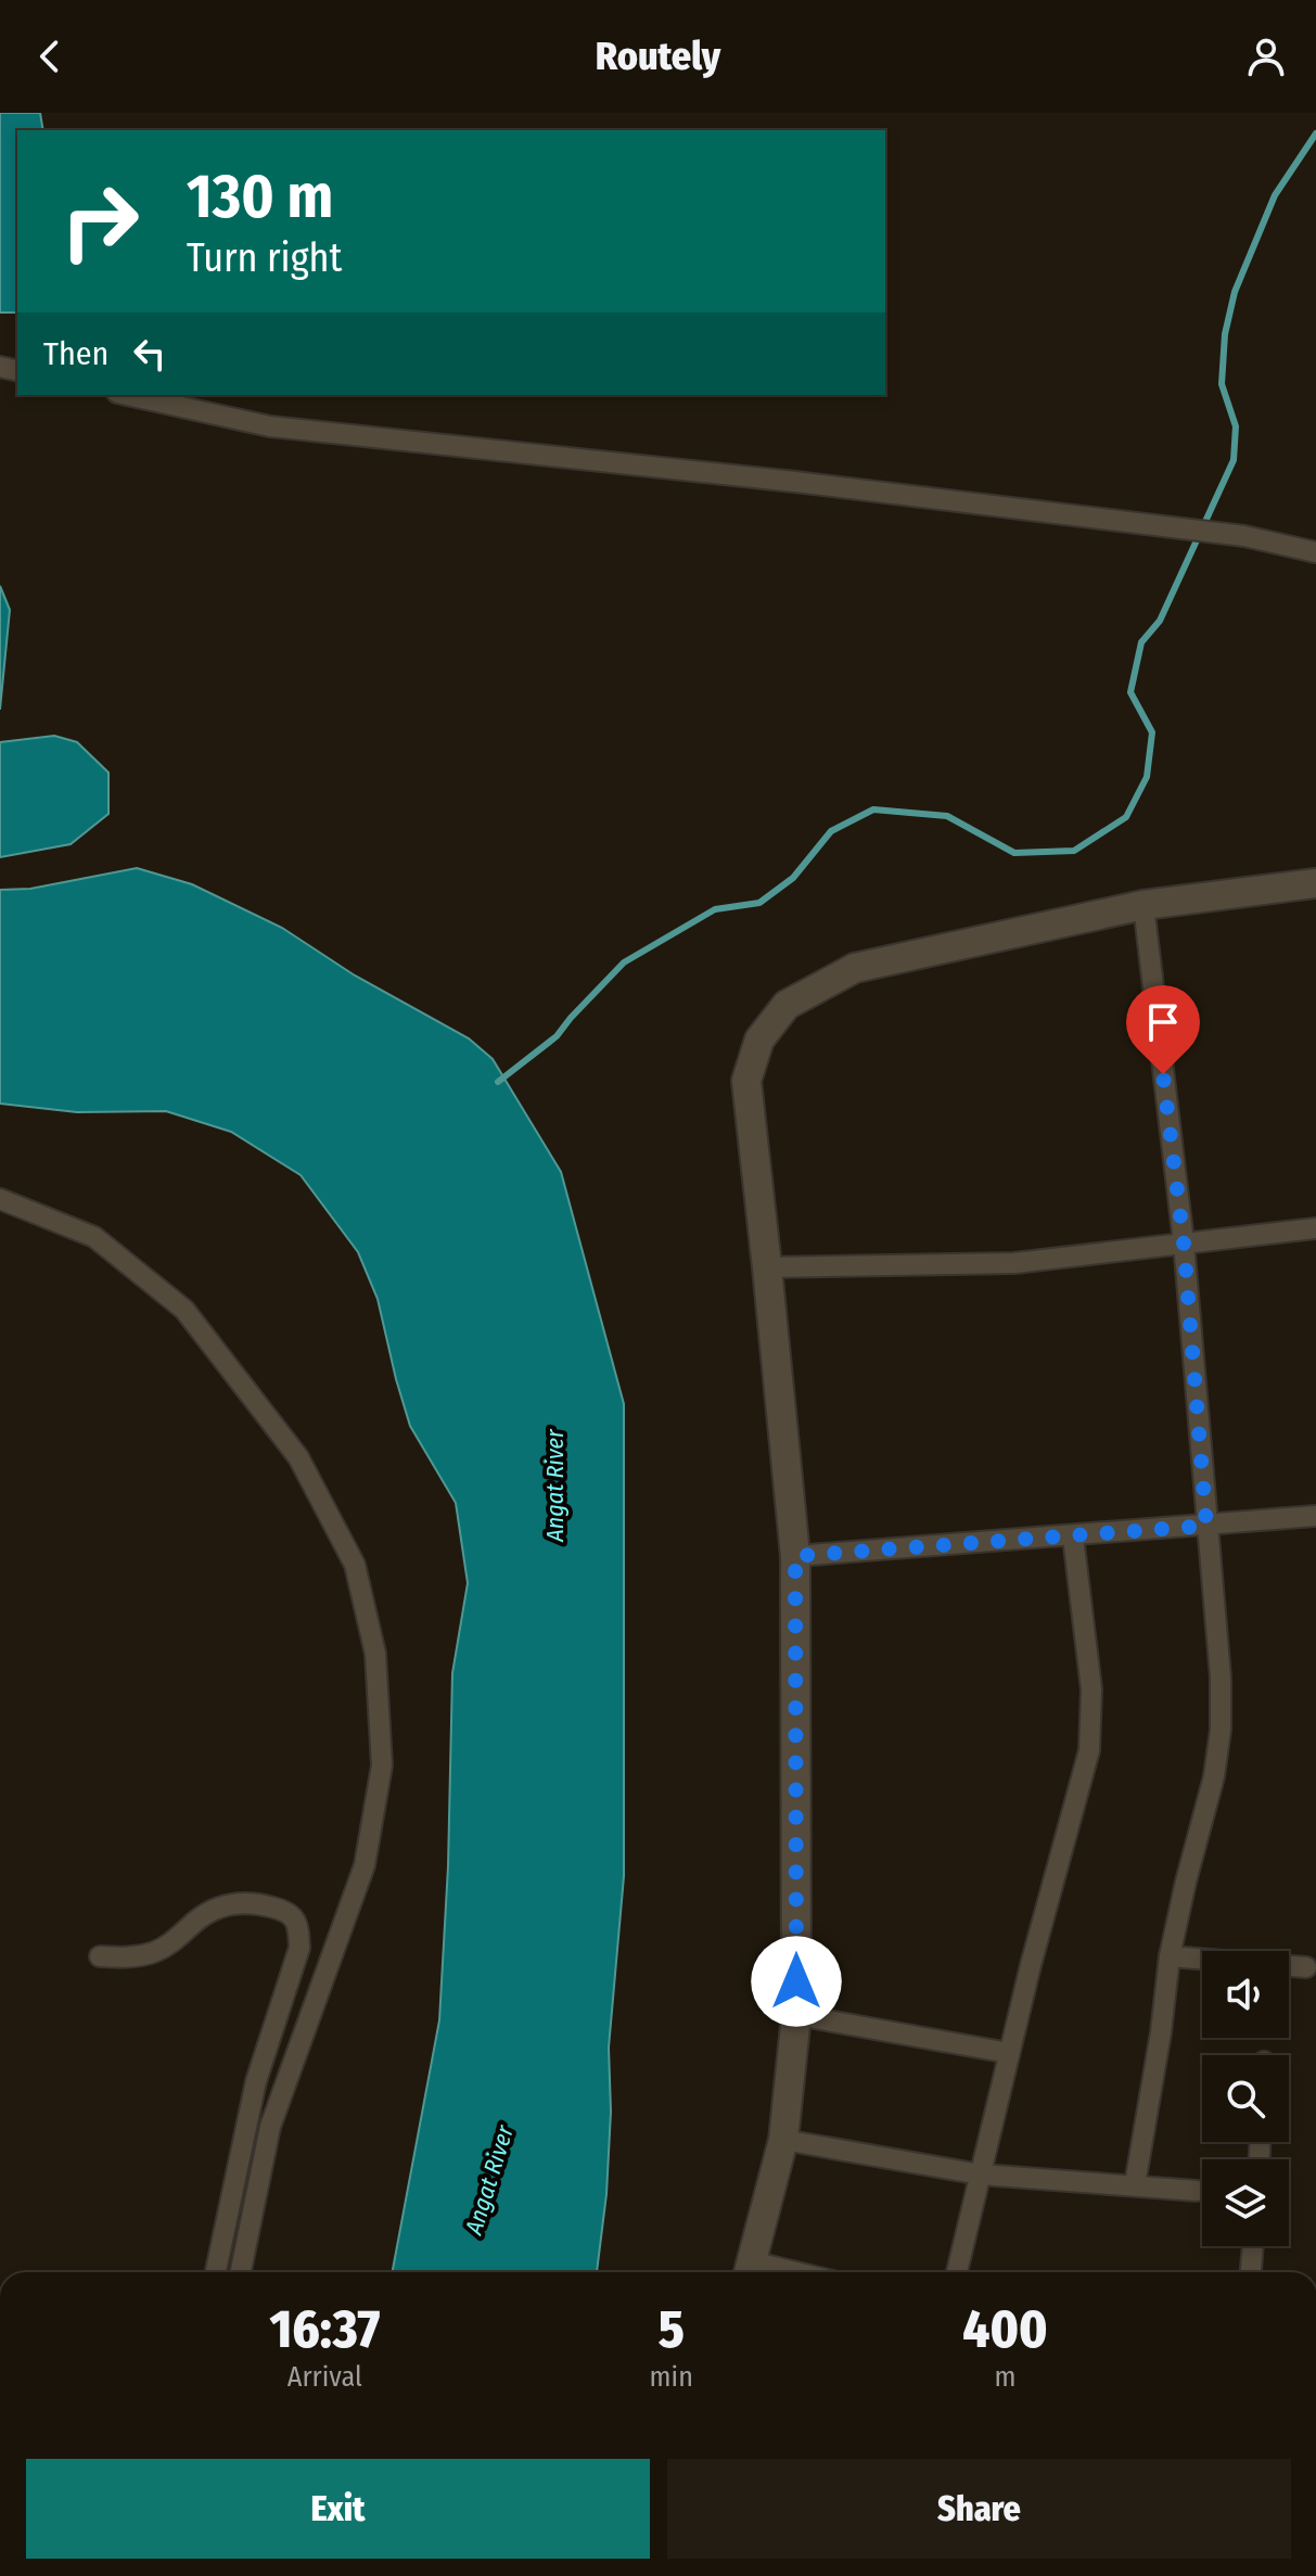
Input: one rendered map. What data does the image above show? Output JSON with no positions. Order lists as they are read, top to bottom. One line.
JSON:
{"water":["Angat River"],"page":{"header":"Routely","turn":["130 m","Turn right"],"then":"Then","eta":["16:37","Arrival","5","min","400","m"],"buttons":["Exit","Share"]}}
